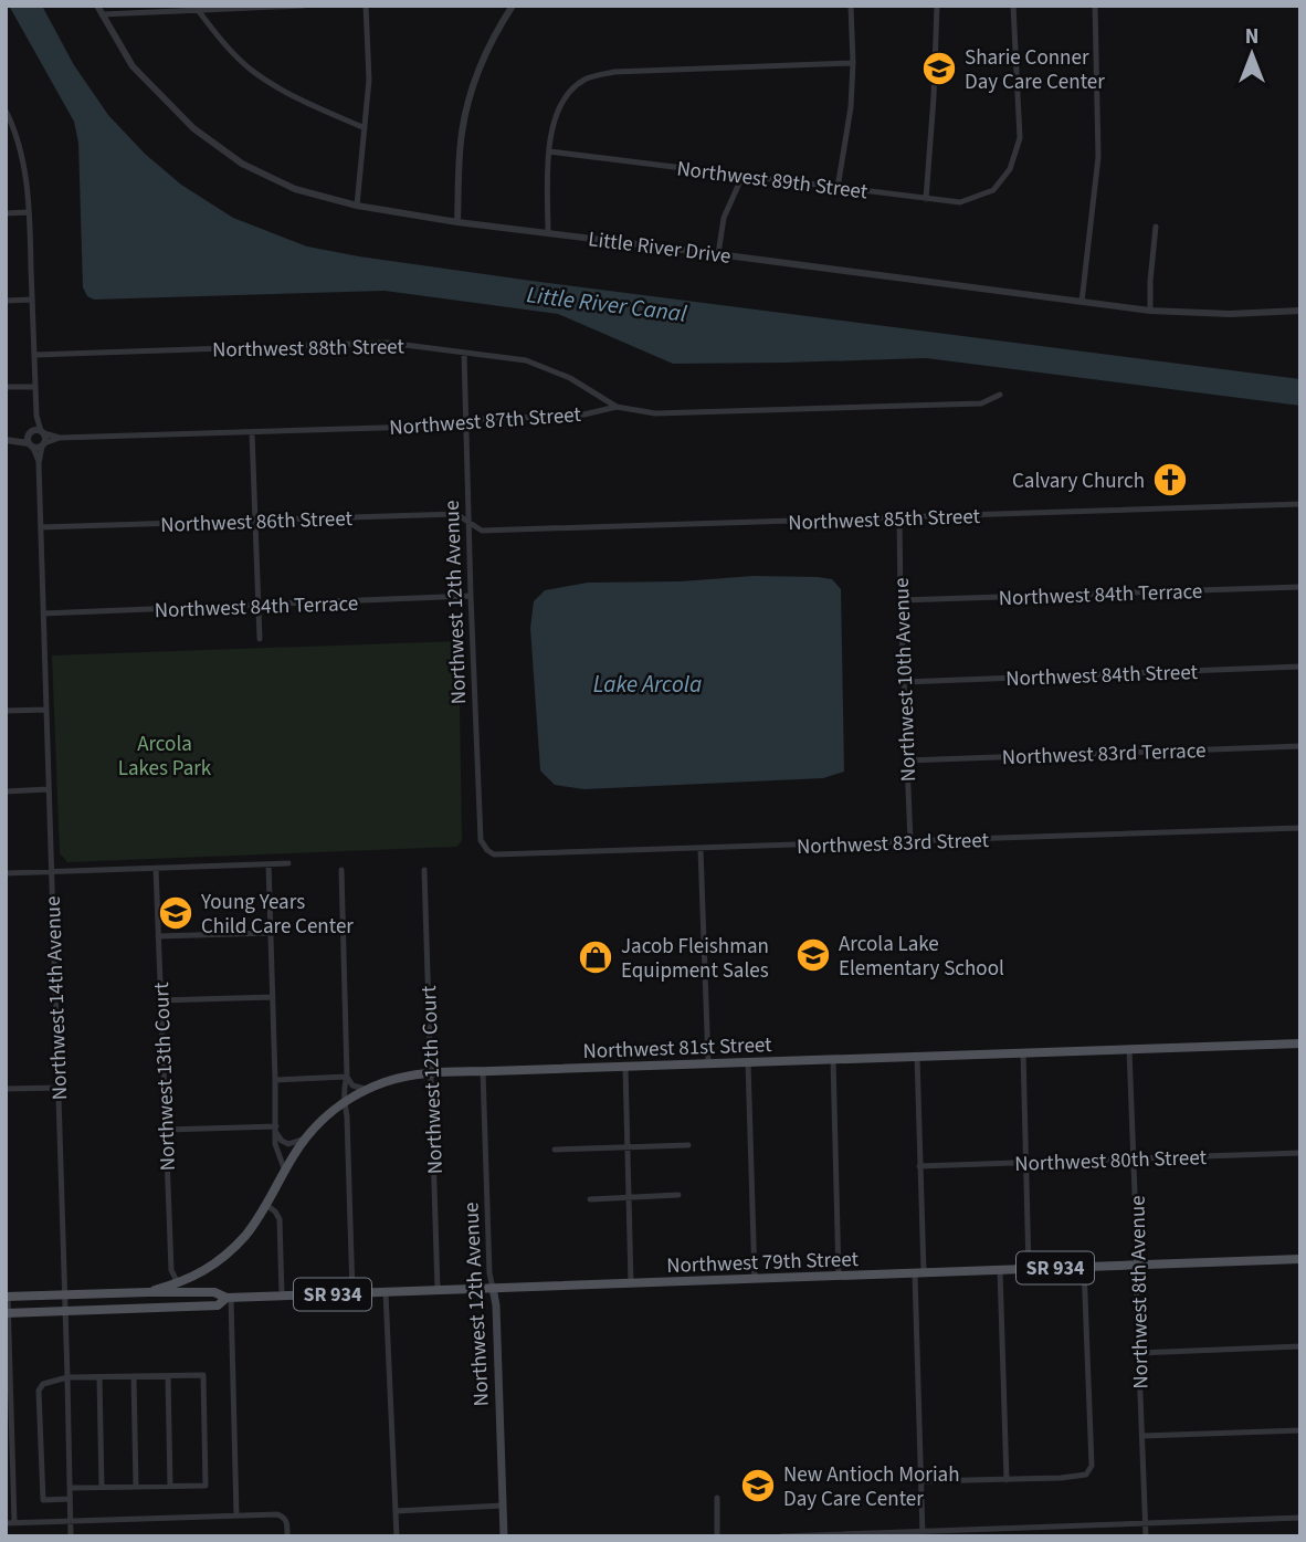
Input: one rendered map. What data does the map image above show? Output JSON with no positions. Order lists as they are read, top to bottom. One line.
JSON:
{"streets":{"main road":["Northwest 12th Avenue","Northwest 81st Street","Northwest 79th Street","SR 934"],"street":["Northwest 89th Street","Little River Drive","Northwest 88th Street","Northwest 87th Street","Northwest 85th Street","Northwest 86th Street","Northwest 84th Terrace","Northwest 84th Street","Northwest 10th Avenue","Northwest 83rd Terrace","Northwest 83rd Street","Northwest 14th Avenue","Northwest 13th Court","Northwest 12th Court","Northwest 80th Street","Northwest 8th Avenue"]},"crossings":[["Northwest 88th Street","Northwest 87th Street"],["Northwest 88th Street","Northwest 12th Avenue"],["Northwest 87th Street","Northwest 12th Avenue"],["Northwest 87th Street","Northwest 14th Avenue"],["Northwest 85th Street","Northwest 86th Street"],["Northwest 85th Street","Northwest 12th Avenue"],["Northwest 85th Street","Northwest 10th Avenue"],["Northwest 86th Street","Northwest 12th Avenue"],["Northwest 86th Street","Northwest 14th Avenue"],["Northwest 84th Terrace","Northwest 12th Avenue"],["Northwest 84th Terrace","Northwest 10th Avenue"],["Northwest 84th Terrace","Northwest 14th Avenue"],["Northwest 12th Avenue","Northwest 83rd Street"],["Northwest 12th Avenue","Northwest 81st Street"],["Northwest 12th Avenue","Northwest 79th Street"],["Northwest 84th Street","Northwest 10th Avenue"],["Northwest 10th Avenue","Northwest 83rd Terrace"],["Northwest 10th Avenue","Northwest 83rd Street"],["Northwest 14th Avenue","Northwest 79th Street"],["Northwest 81st Street","Northwest 13th Court"],["Northwest 81st Street","Northwest 12th Court"],["Northwest 81st Street","Northwest 79th Street"],["Northwest 81st Street","Northwest 8th Avenue"],["Northwest 12th Court","Northwest 79th Street"],["Northwest 80th Street","Northwest 8th Avenue"],["Northwest 79th Street","Northwest 8th Avenue"]],"water":["Little River Canal","Lake Arcola"],"parks":["Arcola Lakes Park"],"places":{"school or university":["Sharie Conner Day Care Center","Young Years Child Care Center","Arcola Lake Elementary School","New Antioch Moriah Day Care Center"],"church":["Calvary Church"],"shop":["Jacob Fleishman Equipment Sales"]},"north":"top"}
